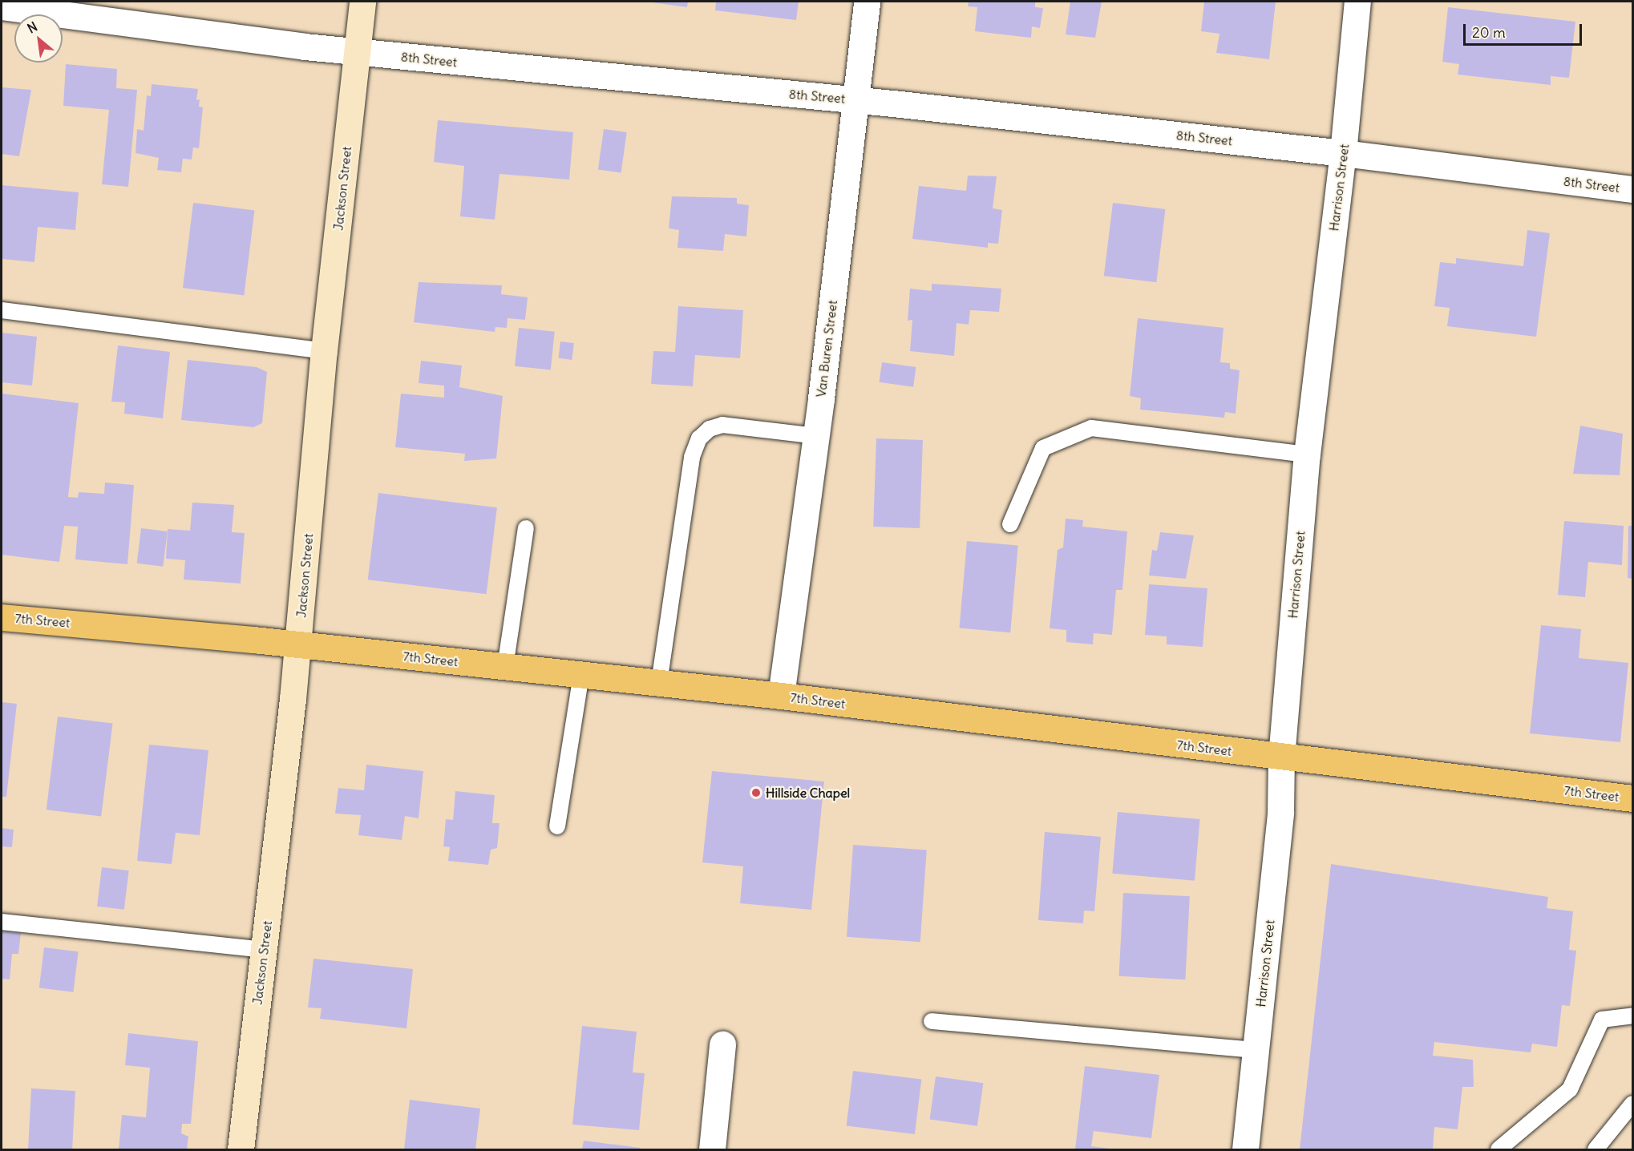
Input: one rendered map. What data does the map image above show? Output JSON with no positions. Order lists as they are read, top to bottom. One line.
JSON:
{"streets":{"main road":["7th Street"],"street":["8th Street","Harrison Street","Jackson Street","Van Buren Street"]},"crossings":[["8th Street","Harrison Street"],["8th Street","Jackson Street"],["8th Street","Van Buren Street"],["Harrison Street","7th Street"],["Jackson Street","7th Street"],["Van Buren Street","7th Street"]],"places":["Hillside Chapel"],"scale_bar":"20 m","north":"top left"}
